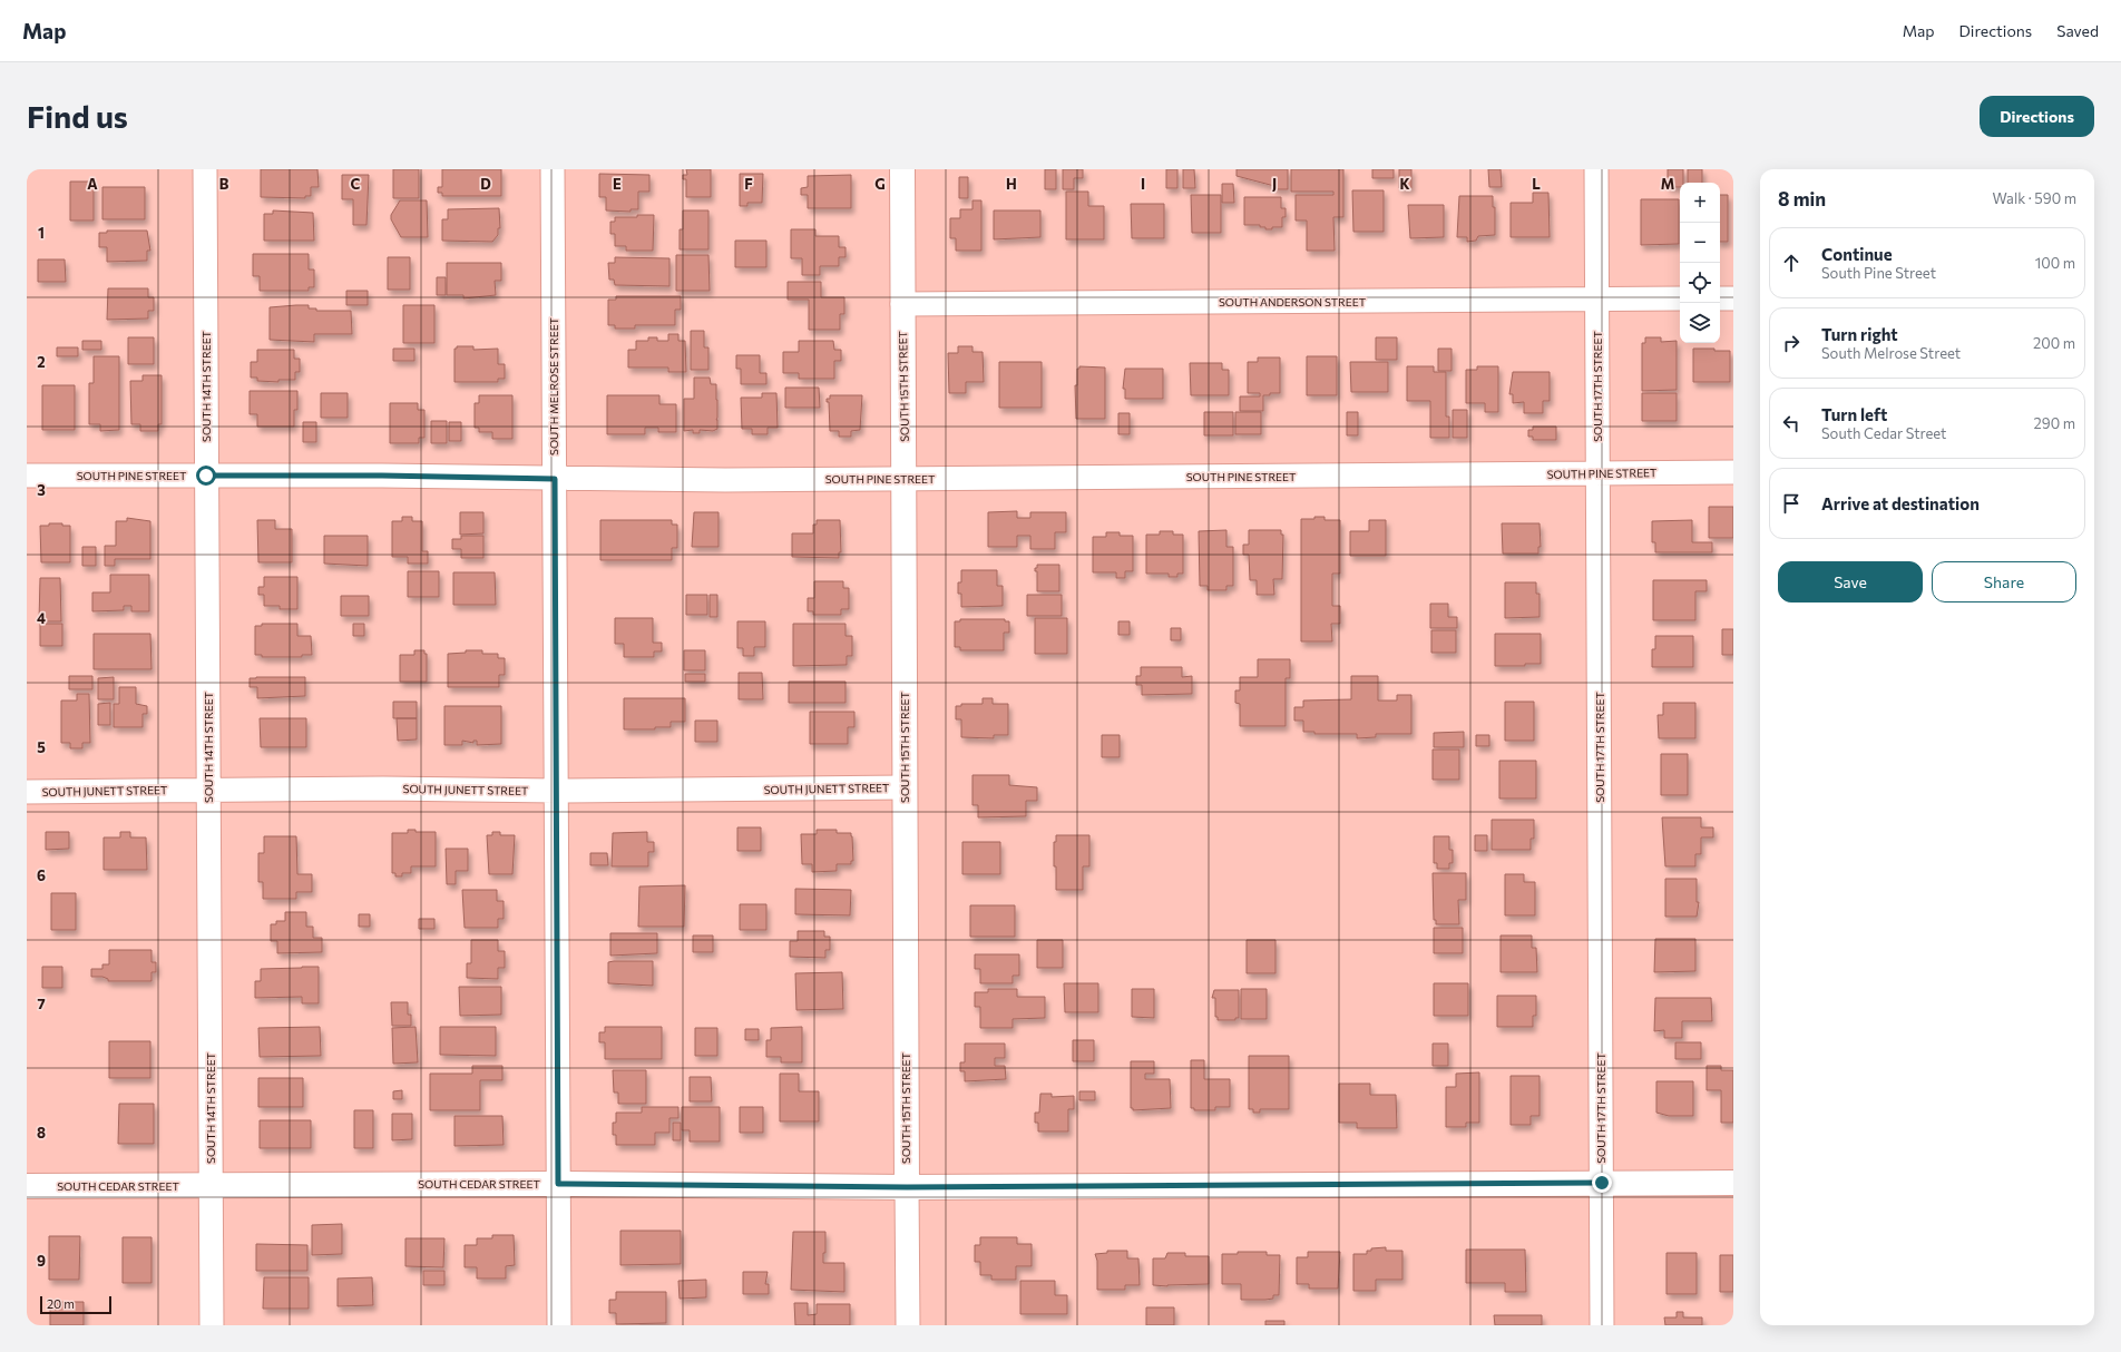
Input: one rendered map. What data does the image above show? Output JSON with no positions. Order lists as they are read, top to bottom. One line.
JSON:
{"streets":{"main road":["SOUTH 15TH STREET","SOUTH CEDAR STREET"],"street":["SOUTH ANDERSON STREET","SOUTH 14TH STREET","SOUTH MELROSE STREET","SOUTH 17TH STREET","SOUTH PINE STREET","SOUTH JUNETT STREET"]},"crossings":[["SOUTH ANDERSON STREET","SOUTH 15TH STREET"],["SOUTH ANDERSON STREET","SOUTH 17TH STREET"],["SOUTH 14TH STREET","SOUTH PINE STREET"],["SOUTH 14TH STREET","SOUTH JUNETT STREET"],["SOUTH 14TH STREET","SOUTH CEDAR STREET"],["SOUTH MELROSE STREET","SOUTH PINE STREET"],["SOUTH MELROSE STREET","SOUTH JUNETT STREET"],["SOUTH MELROSE STREET","SOUTH CEDAR STREET"],["SOUTH 15TH STREET","SOUTH PINE STREET"],["SOUTH 15TH STREET","SOUTH JUNETT STREET"],["SOUTH 15TH STREET","SOUTH CEDAR STREET"],["SOUTH 17TH STREET","SOUTH PINE STREET"],["SOUTH 17TH STREET","SOUTH CEDAR STREET"]],"scale_bar":"20 m","page":{"header":"Map","nav":["Map","Directions","Saved"],"buttons":["Directions",["Save","Share"]],"title":"Find us","heading":["8 min","Walk · 590 m"],"map_buttons":["+","−"],"list":[["Continue","South Pine Street","100 m"],["Turn right","South Melrose Street","200 m"],["Turn left","South Cedar Street","290 m"],"Arrive at destination"],"scale":"20 m"},"grid":{"columns":["A","B","C","D","E","F","G","H","I","J","K","L","M"],"rows":["1","2","3","4","5","6","7","8","9"]}}
